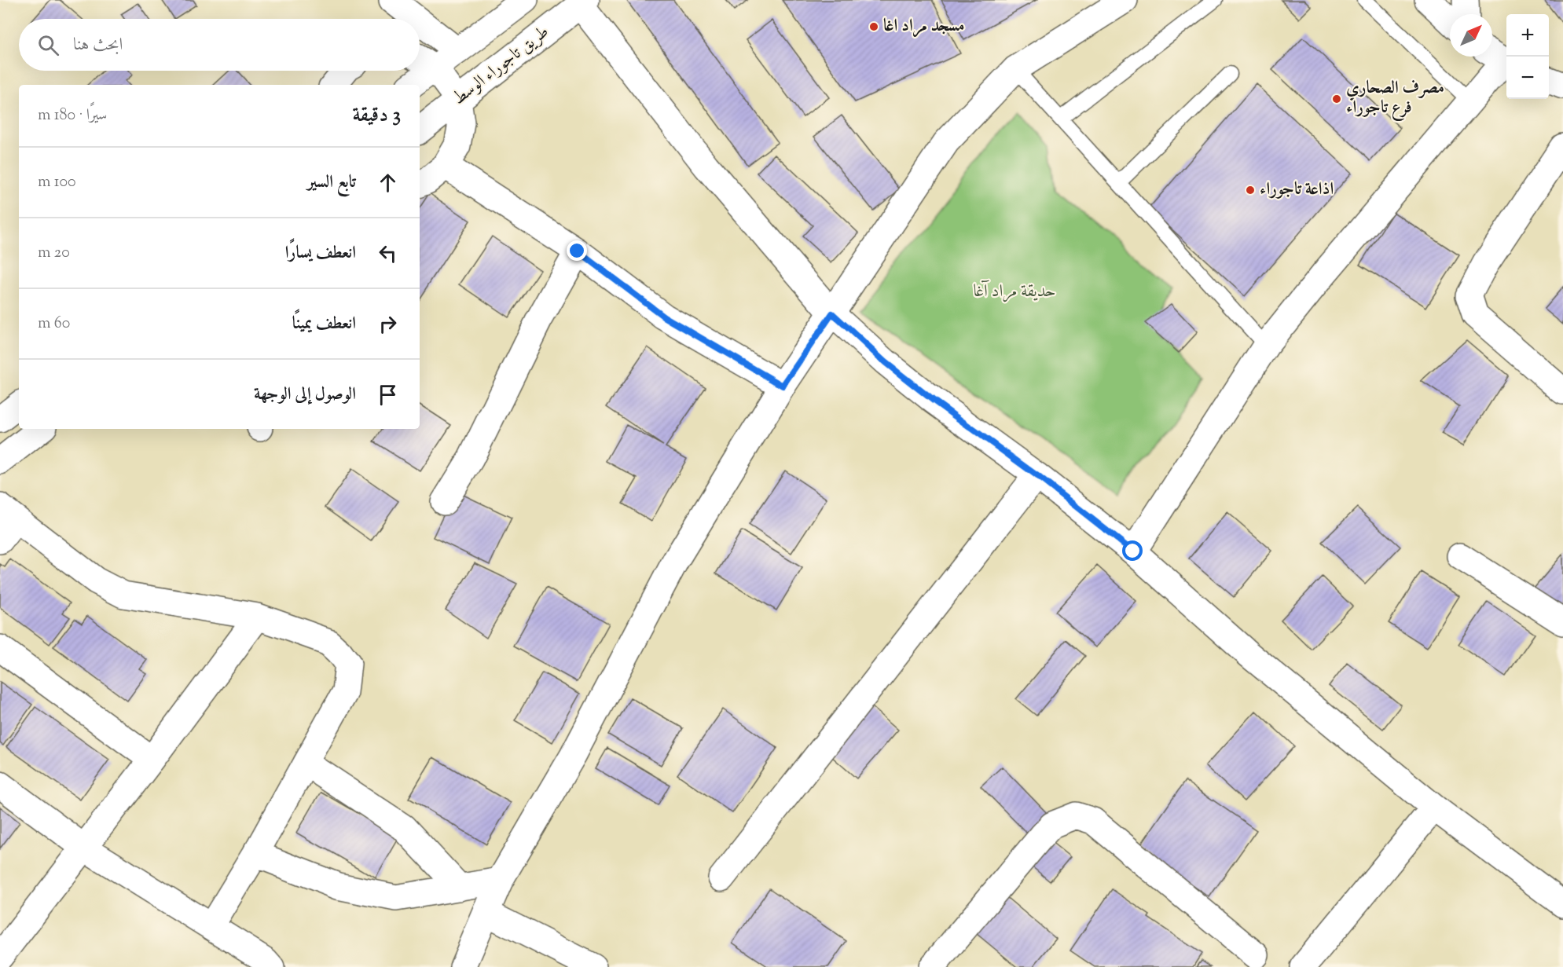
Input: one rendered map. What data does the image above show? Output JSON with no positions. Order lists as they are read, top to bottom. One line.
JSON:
{"streets":{"street":["طريق تاجوراء الوسط"]},"parks":["حديقة مراد آغا"],"places":["مسجد مراد اغا","مصرف الصحاري فرع تاجوراء","اذاعة تاجوراء"],"north":"top right","page":{"map_buttons":["+","−"],"search":"ابحث هنا","heading":["3 دقيقة","سيرًا · 180 m"],"list":[["تابع السير","100 m"],["انعطف يسارًا","20 m"],["انعطف يمينًا","60 m"],"الوصول إلى الوجهة"]}}
